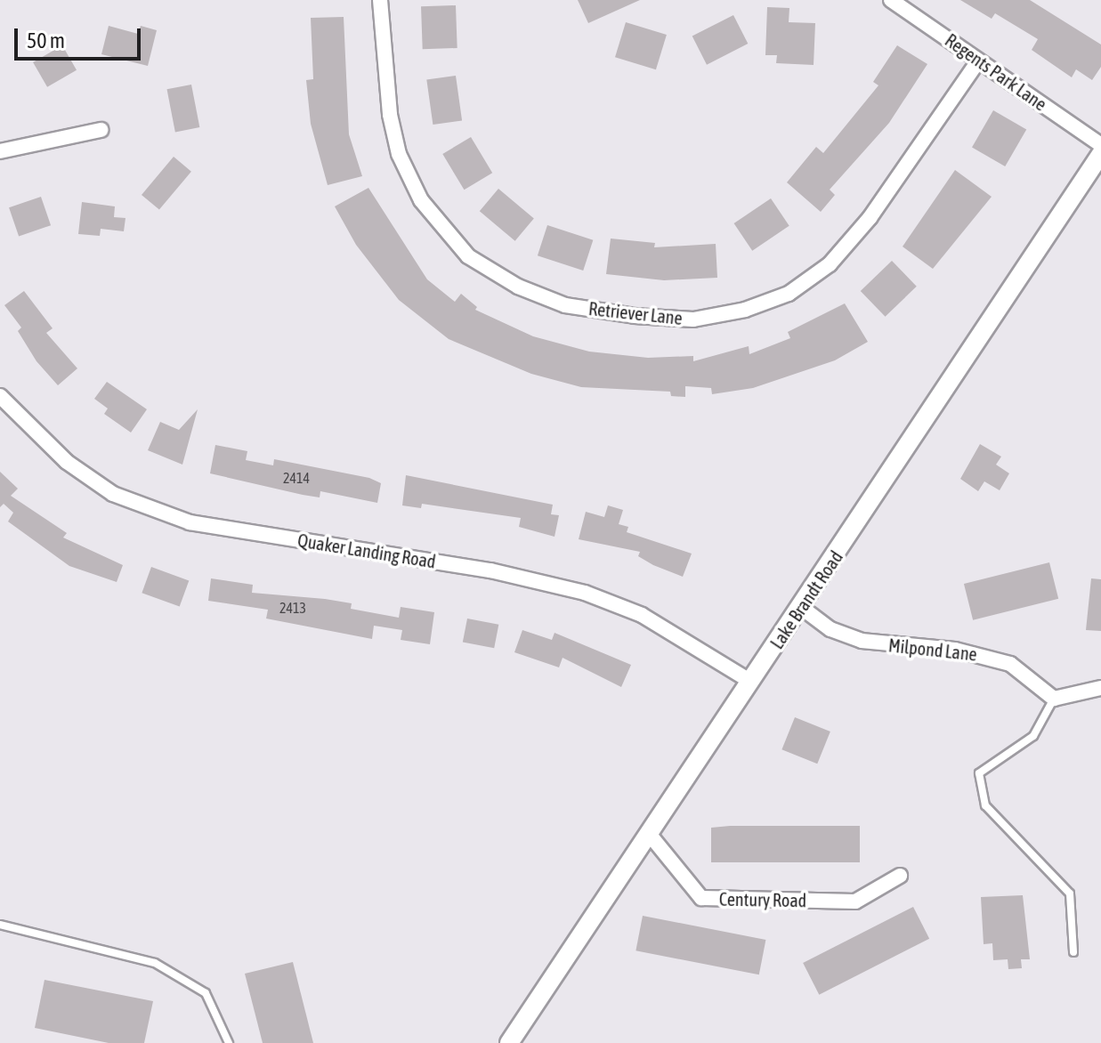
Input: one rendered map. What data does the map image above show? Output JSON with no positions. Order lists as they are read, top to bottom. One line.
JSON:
{"streets":{"street":["Regents Park Lane","Retriever Lane","Quaker Landing Road","Lake Brandt Road","Milpond Lane","Century Road"]},"crossings":[["Regents Park Lane","Retriever Lane"],["Quaker Landing Road","Lake Brandt Road"],["Lake Brandt Road","Milpond Lane"],["Lake Brandt Road","Century Road"]],"house_numbers":["2414","2413"],"scale_bar":"50 m"}
